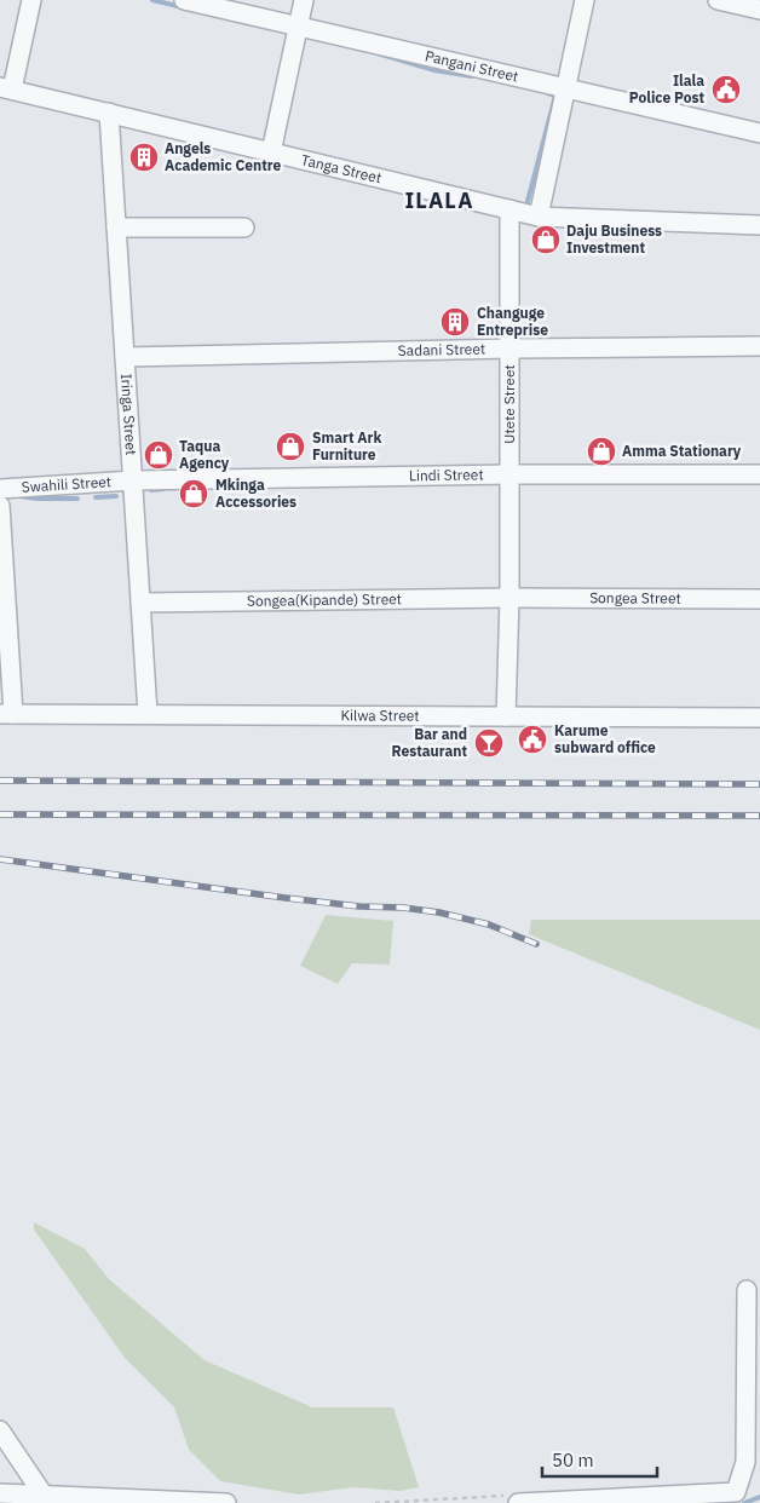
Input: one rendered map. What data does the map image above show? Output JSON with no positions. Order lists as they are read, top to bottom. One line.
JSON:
{"streets":{"street":["Pangani Street","Tanga Street","Sadani Street","Utete Street","Iringa Street","Lindi Street","Swahili Street","Songea Street","Songea(Kipande) Street","Kilwa Street"]},"crossings":[["Tanga Street","Utete Street"],["Tanga Street","Iringa Street"],["Sadani Street","Utete Street"],["Sadani Street","Iringa Street"],["Utete Street","Lindi Street"],["Utete Street","Songea Street"],["Utete Street","Songea(Kipande) Street"],["Utete Street","Kilwa Street"],["Iringa Street","Lindi Street"],["Iringa Street","Swahili Street"],["Iringa Street","Songea(Kipande) Street"],["Iringa Street","Kilwa Street"],["Lindi Street","Swahili Street"],["Songea Street","Songea(Kipande) Street"]],"districts":["ILALA"],"places":{"public building":["Ilala Police Post","Karume subward office"],"building":["Angels Academic Centre","Changuge Entreprise"],"shop":["Daju Business Investment","Smart Ark Furniture","Amma Stationary","Taqua Agency","Mkinga Accessories"],"bar":["Bar and Restaurant"]},"scale_bar":"50 m"}
